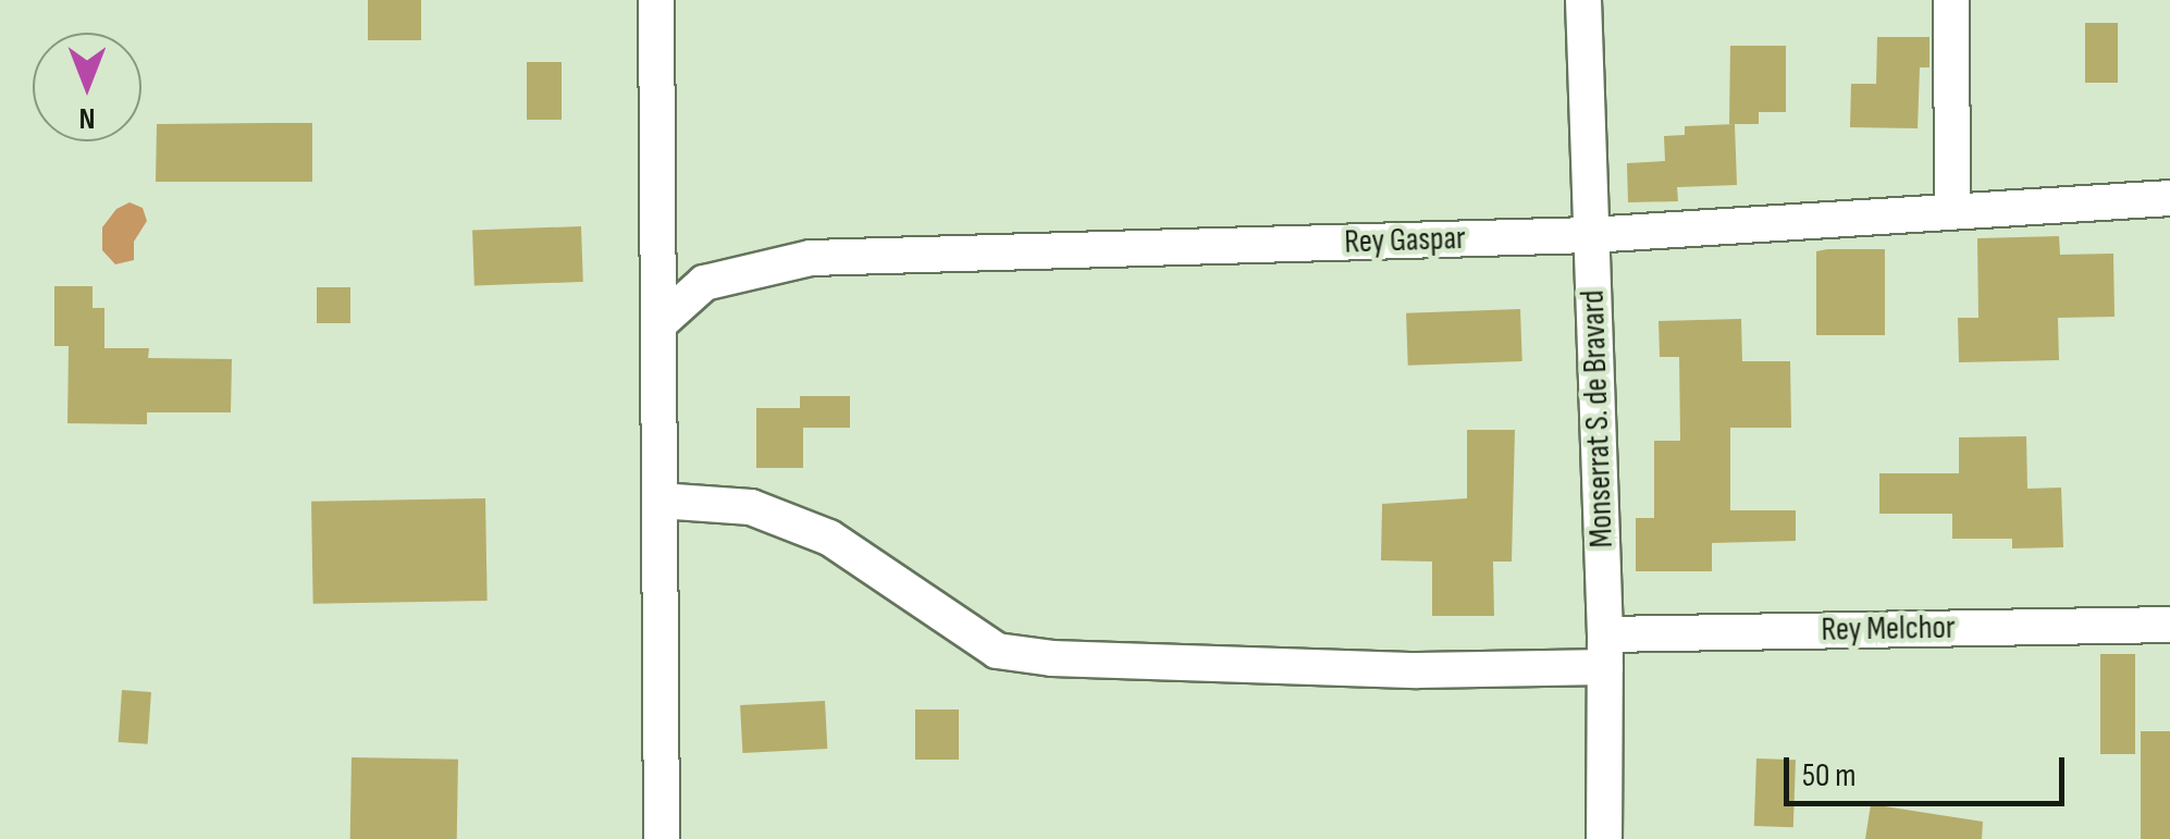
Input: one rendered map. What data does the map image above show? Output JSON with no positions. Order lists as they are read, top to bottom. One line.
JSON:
{"streets":{"street":["Rey Gaspar","Monserrat S. de Bravard","Rey Melchor"]},"crossings":[["Rey Gaspar","Monserrat S. de Bravard"],["Monserrat S. de Bravard","Rey Melchor"]],"scale_bar":"50 m","north":"bottom"}
